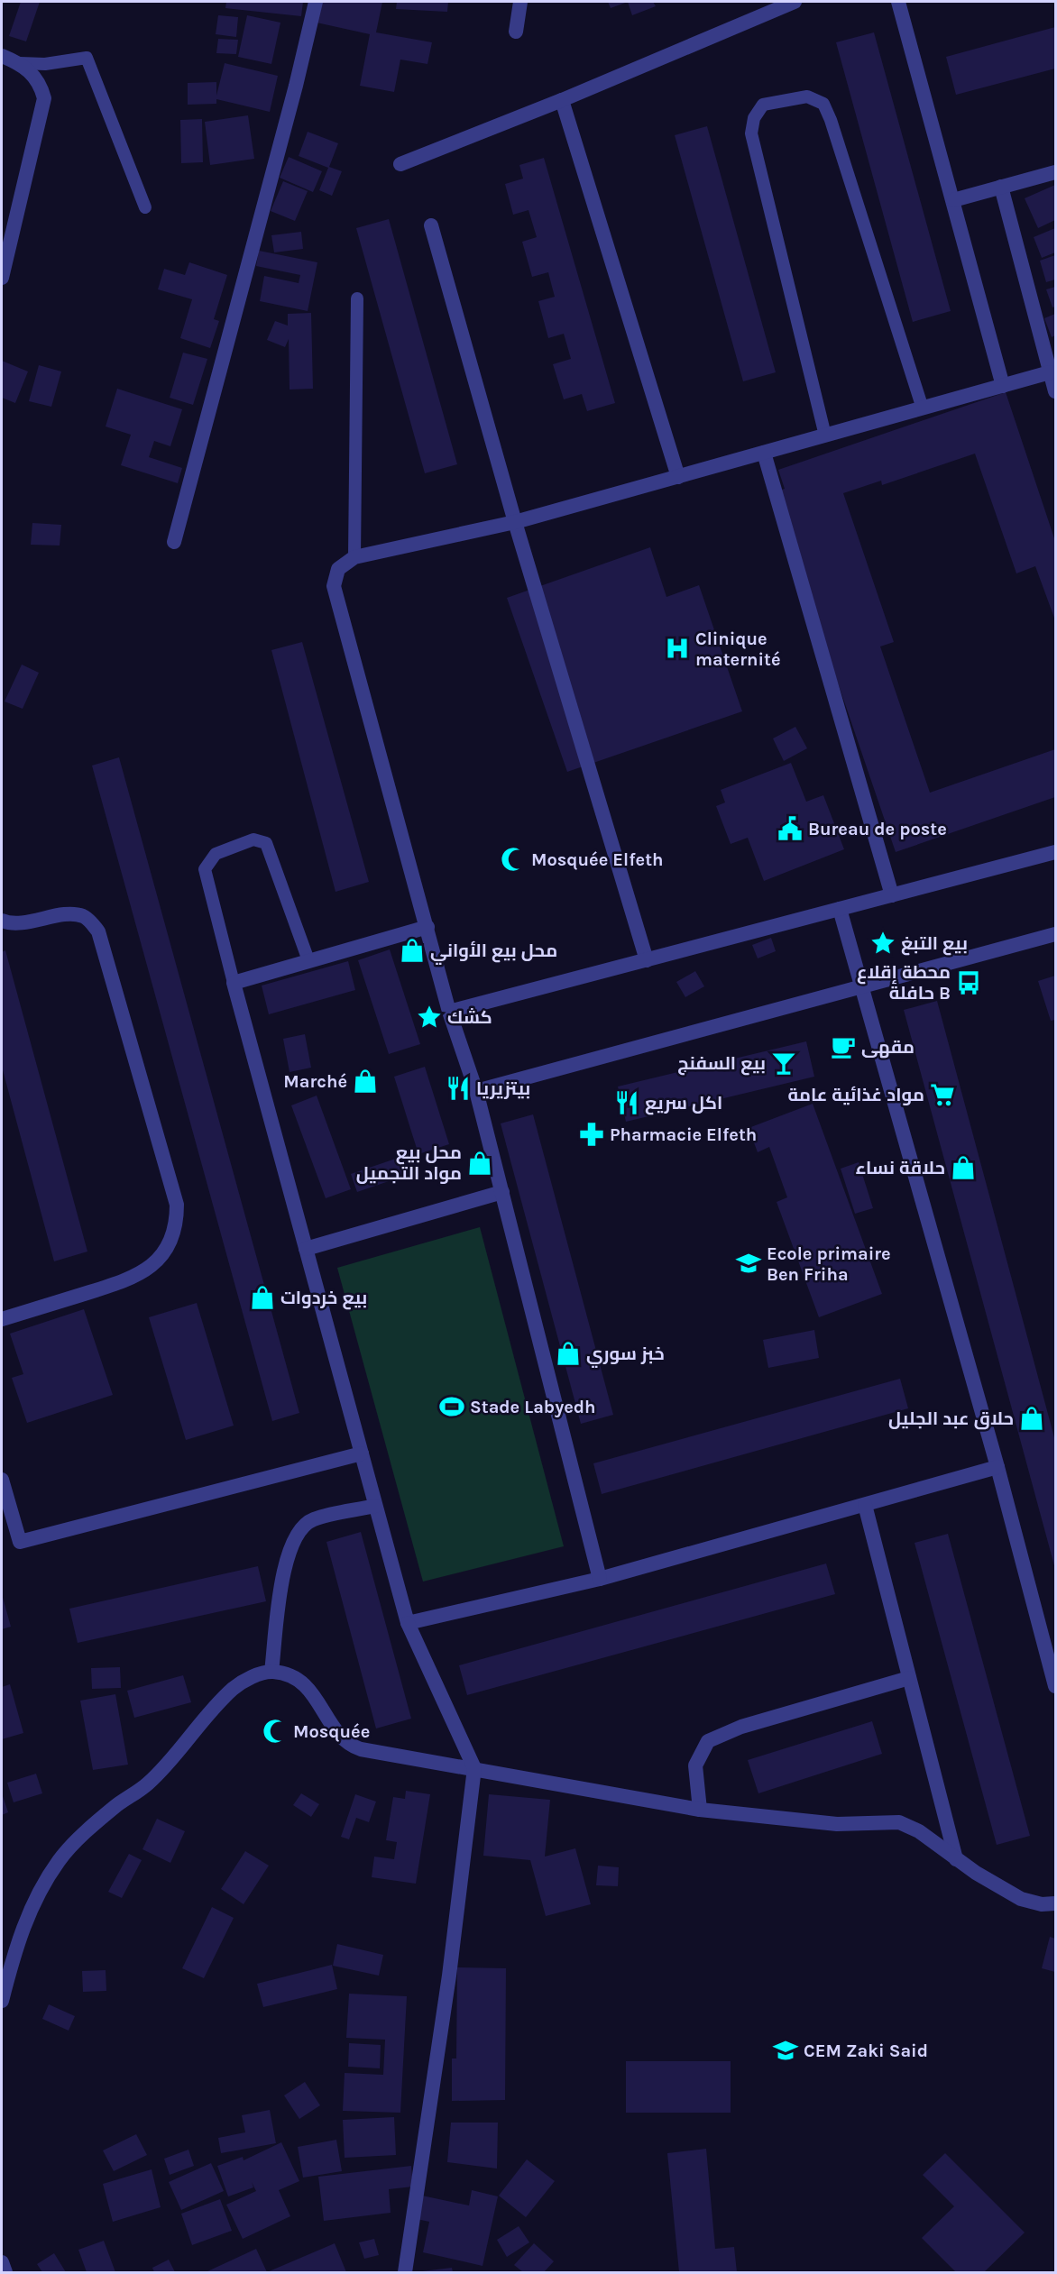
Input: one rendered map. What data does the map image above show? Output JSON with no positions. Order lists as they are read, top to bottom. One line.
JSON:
{"places":{"hospital":["Clinique maternité"],"public building":["Bureau de poste"],"mosque":["Mosquée Elfeth","Mosquée"],"place":["بيع التبغ","كشك"],"shop":["محل بيع الأواني","Marché","محل بيع مواد التجميل","حلاقة نساء","بيع خردوات","خبز سوري","حلاق عبد الجليل"],"bus stop":["محطة إقلاع حافلة B"],"cafe":["مقهى"],"bar":["بيع السفنج"],"restaurant":["بيتزيريا","اكل سريع"],"supermarket":["مواد غذائية عامة"],"pharmacy":["Pharmacie Elfeth"],"school or university":["Ecole primaire Ben Friha","CEM Zaki Said"],"sports":["Stade Labyedh"]}}
